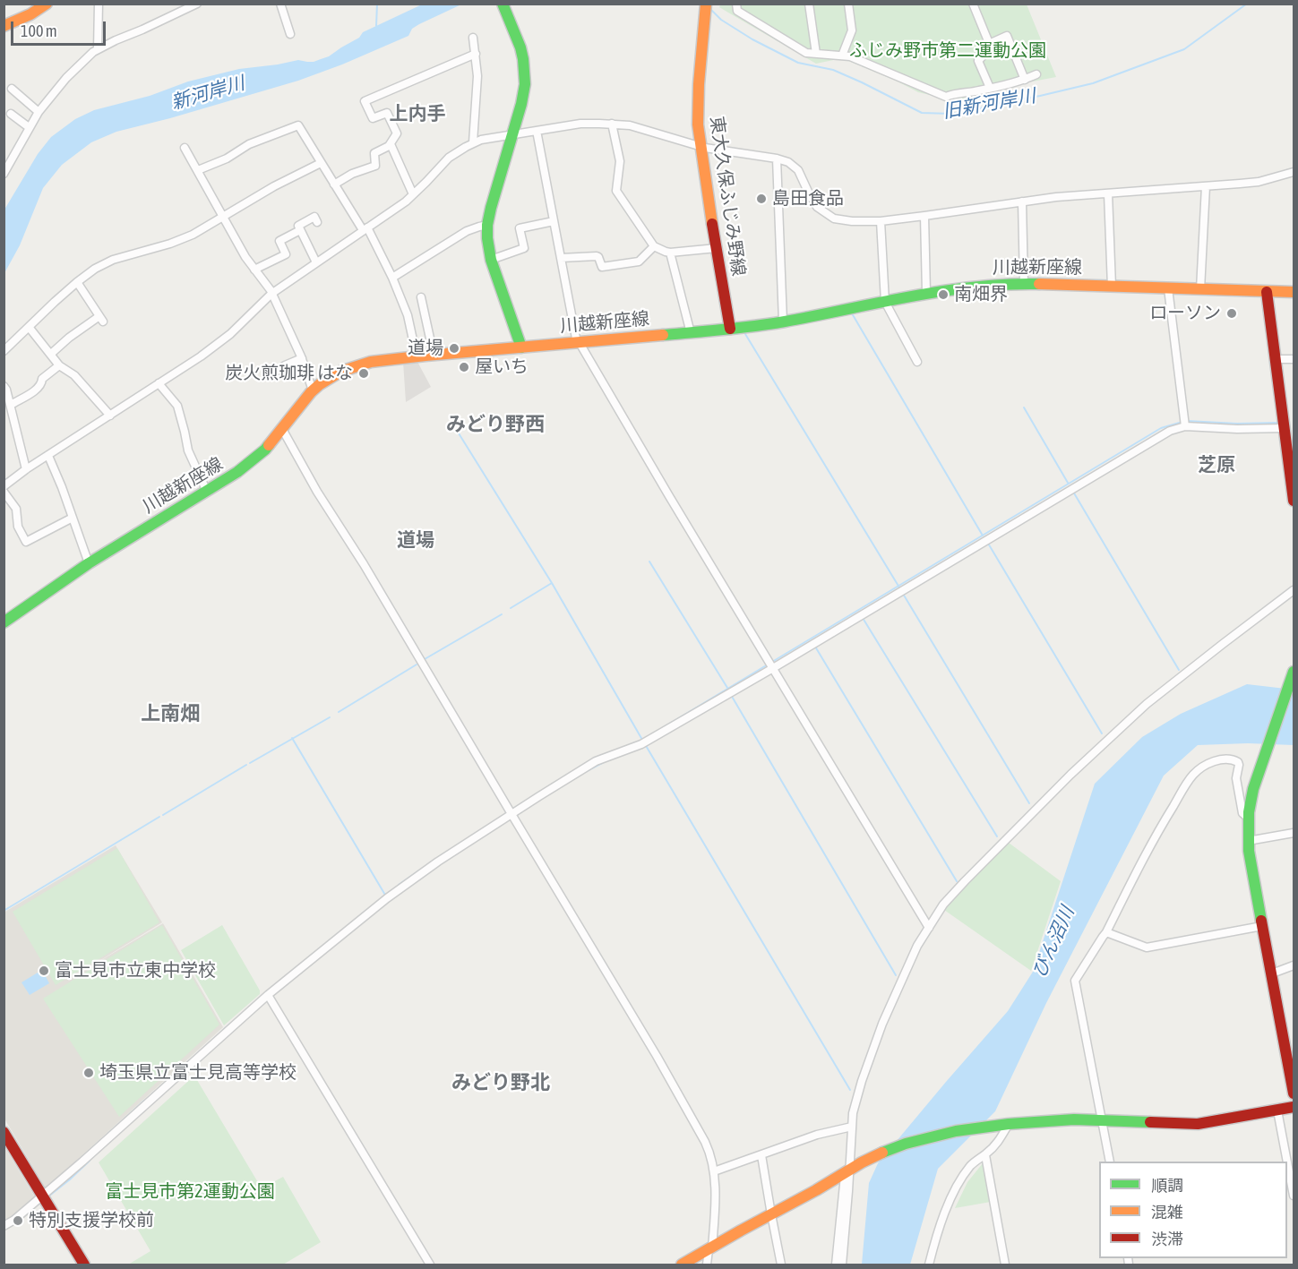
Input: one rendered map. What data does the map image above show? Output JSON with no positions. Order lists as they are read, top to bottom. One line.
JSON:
{"streets":{"street":["東大久保ふじみ野線","川越新座線"]},"crossings":[["東大久保ふじみ野線","川越新座線"]],"districts":["上内手","みどり野西","芝原","道場","上南畑","みどり野北"],"water":["新河岸川","旧新河岸川","びん沼川"],"parks":["ふじみ野市第二運動公園","富士見市第2運動公園"],"places":["島田食品","南畑界","ローソン","道場","屋いち","炭火煎珈琲 はな","富士見市立東中学校","埼玉県立富士見高等学校","特別支援学校前"],"legend":["順調","混雑","渋滞"],"scale_bar":"100 m"}
